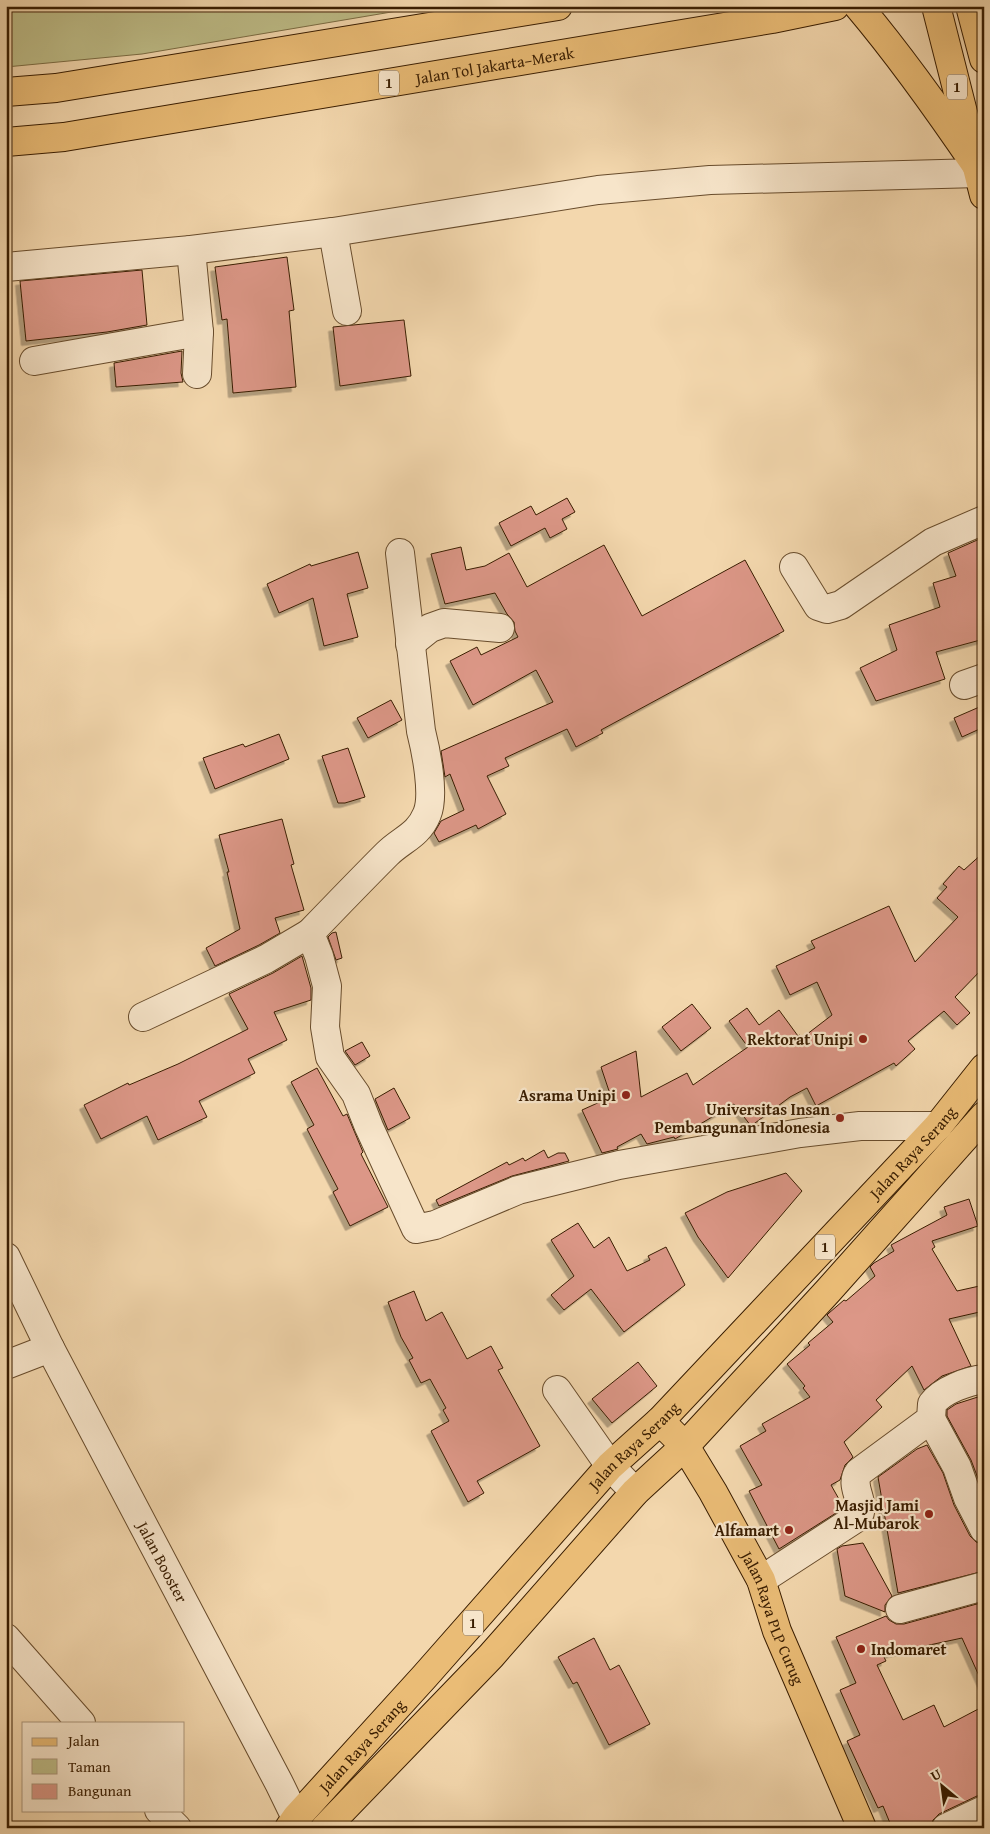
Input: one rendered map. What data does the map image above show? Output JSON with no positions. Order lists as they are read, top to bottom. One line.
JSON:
{"streets":{"main road":["Jalan Tol Jakarta–Merak","1","Jalan Raya Serang","Jalan Raya PLP Curug"],"street":["Jalan Booster"]},"crossings":[["Jalan Raya Serang","Jalan Booster"],["Jalan Raya Serang","Jalan Raya PLP Curug"]],"places":["Rektorat Unipi","Asrama Unipi","Universitas Insan Pembangunan Indonesia","Masjid Jami Al-Mubarok","Alfamart","Indomaret"],"legend":["Jalan","Taman","Bangunan"],"north":"top left"}
